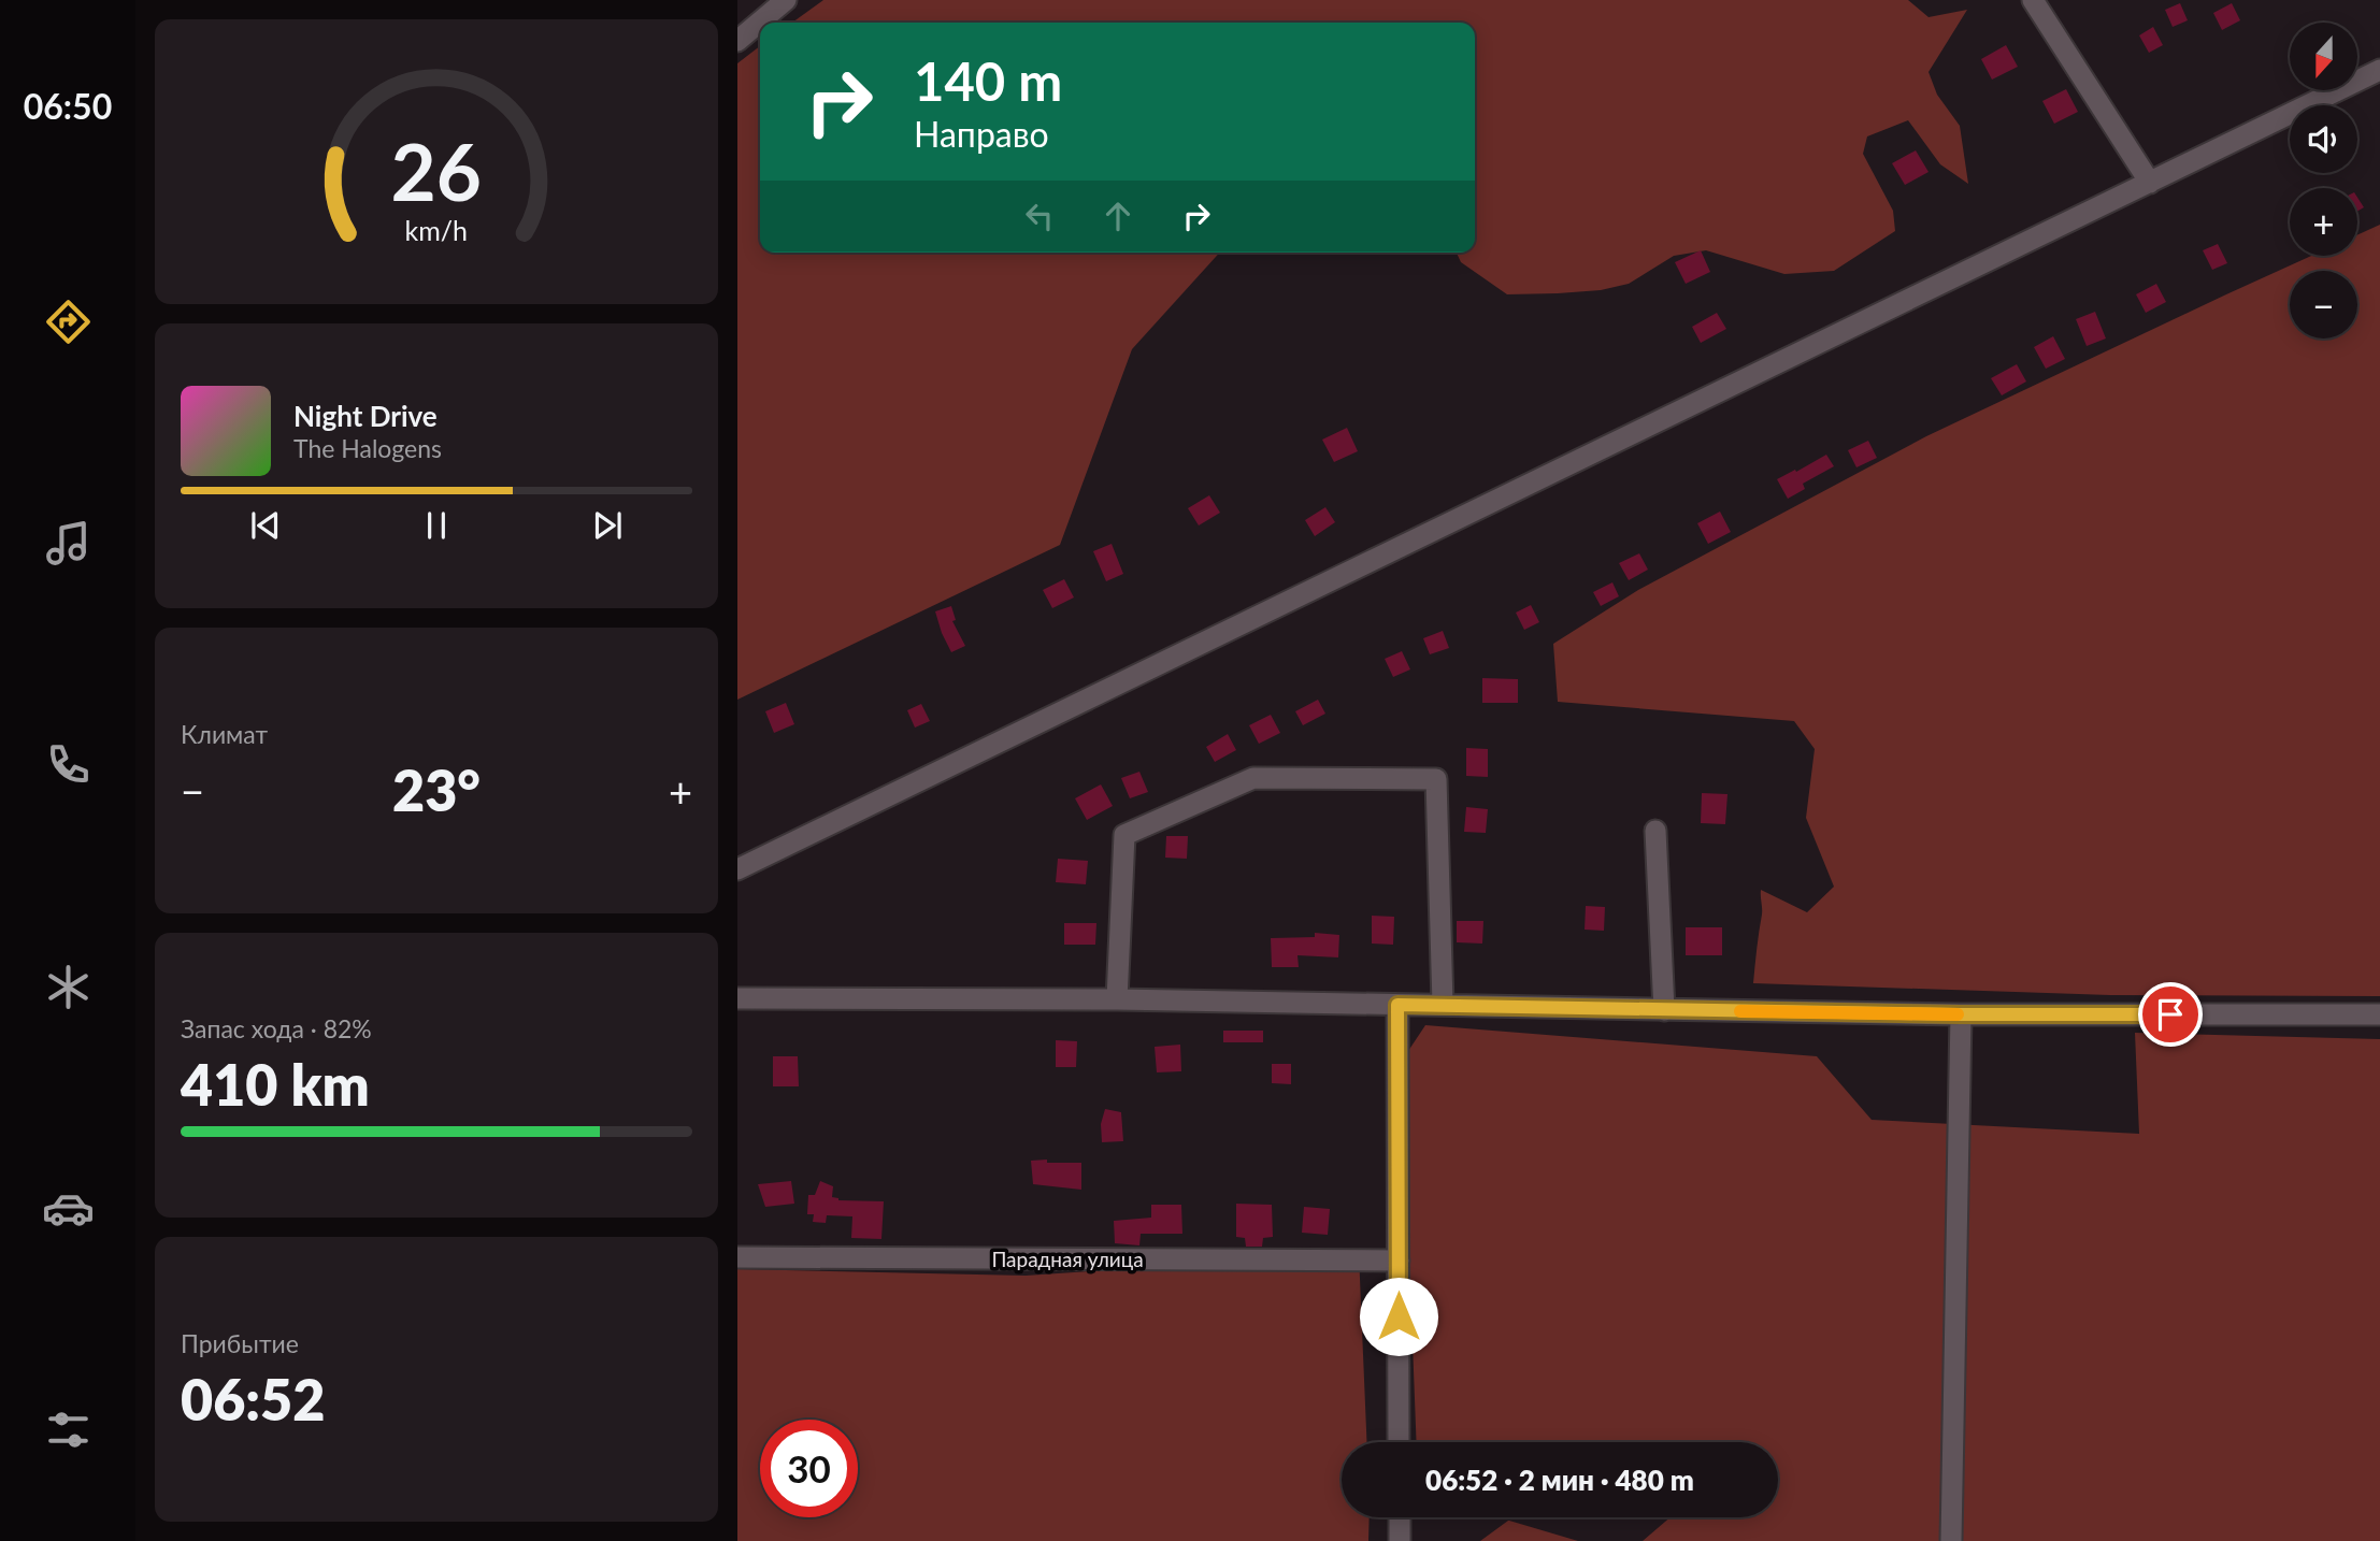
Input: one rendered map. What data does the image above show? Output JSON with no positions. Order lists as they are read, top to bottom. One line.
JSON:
{"streets":{"street":["Парадная улица"]},"north":"bottom","page":{"tabs":"06:50","map_buttons":["+","−"],"turn":["140 m","Направо"],"song":["Night Drive","The Halogens"],"tile":["Климат",["Запас хода · 82%","410 km"],["Прибытие","06:52"]],"heat":["−","23°","+"],"limit":"30","trip":"06:52 · 2 мин · 480 m","gauge":["26","km/h"]}}
